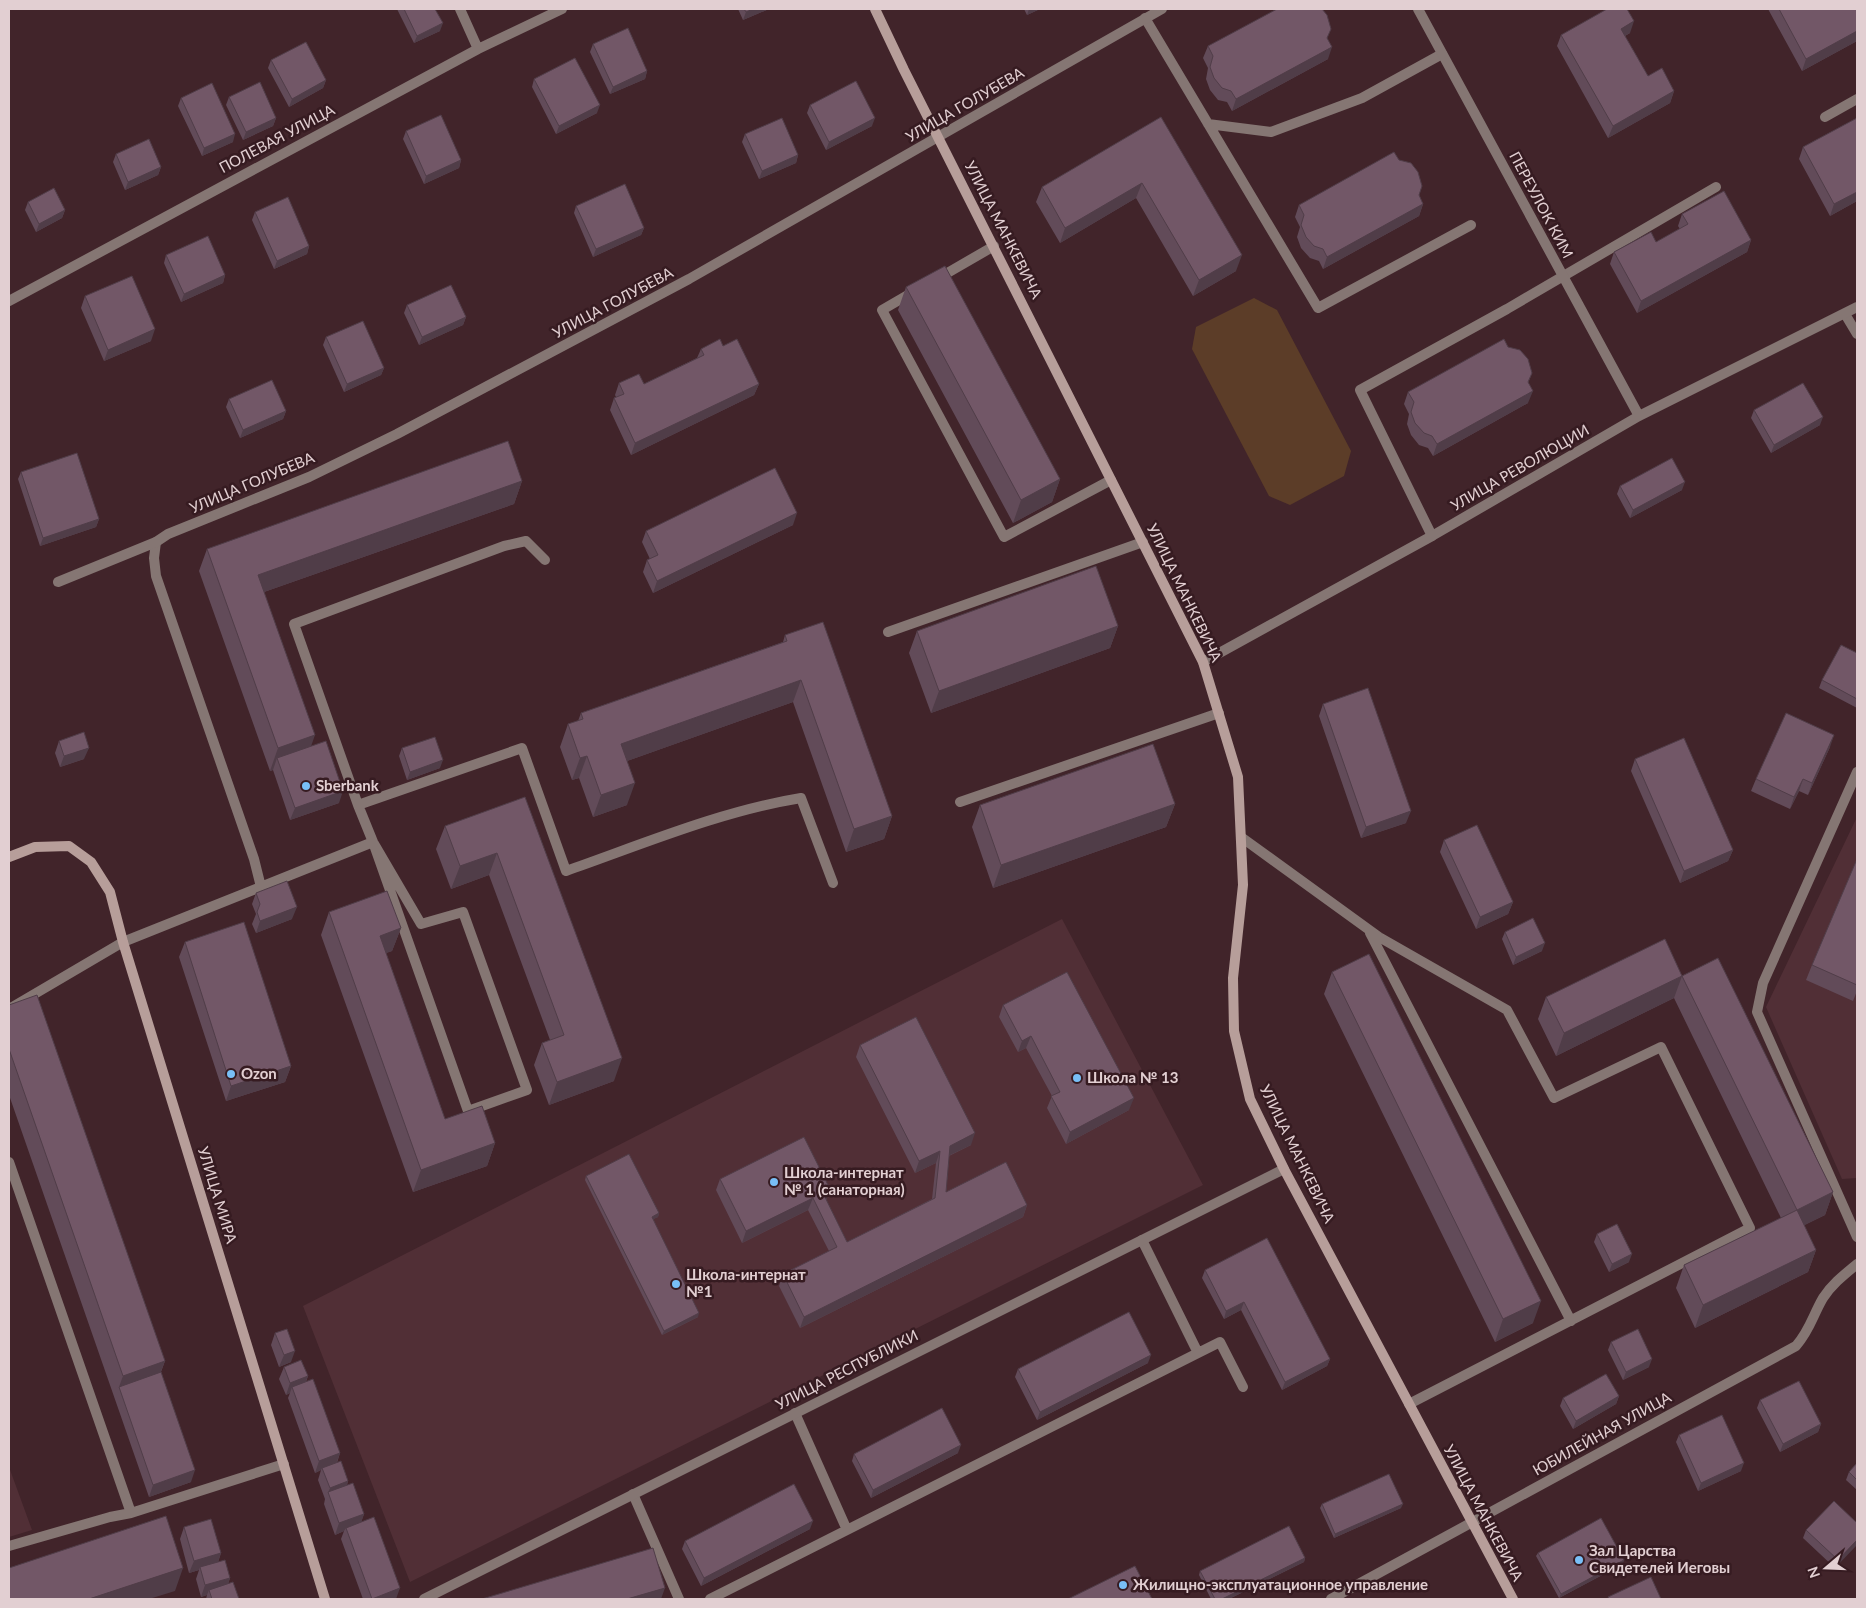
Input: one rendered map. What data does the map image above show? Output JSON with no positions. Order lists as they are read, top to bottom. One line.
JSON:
{"streets":{"street":["УЛИЦА ГОЛУБЕВА","ПОЛЕВАЯ УЛИЦА","ПЕРЕУЛОК КИМ","УЛИЦА МАНКЕВИЧА","УЛИЦА РЕВОЛЮЦИИ","УЛИЦА МИРА","УЛИЦА РЕСПУБЛИКИ","ЮБИЛЕЙНАЯ УЛИЦА"]},"crossings":[["УЛИЦА ГОЛУБЕВА","УЛИЦА МАНКЕВИЧА"],["ПЕРЕУЛОК КИМ","УЛИЦА РЕВОЛЮЦИИ"],["УЛИЦА МАНКЕВИЧА","УЛИЦА РЕВОЛЮЦИИ"],["УЛИЦА МАНКЕВИЧА","УЛИЦА РЕСПУБЛИКИ"],["УЛИЦА МАНКЕВИЧА","ЮБИЛЕЙНАЯ УЛИЦА"]],"places":["Sberbank","Ozon","Школа № 13","Школа-интернат № 1 (санаторная)","Школа-интернат №1","Зал Царства Свидетелей Иеговы","Жилищно-эксплуатационное управление"],"north":"left"}
